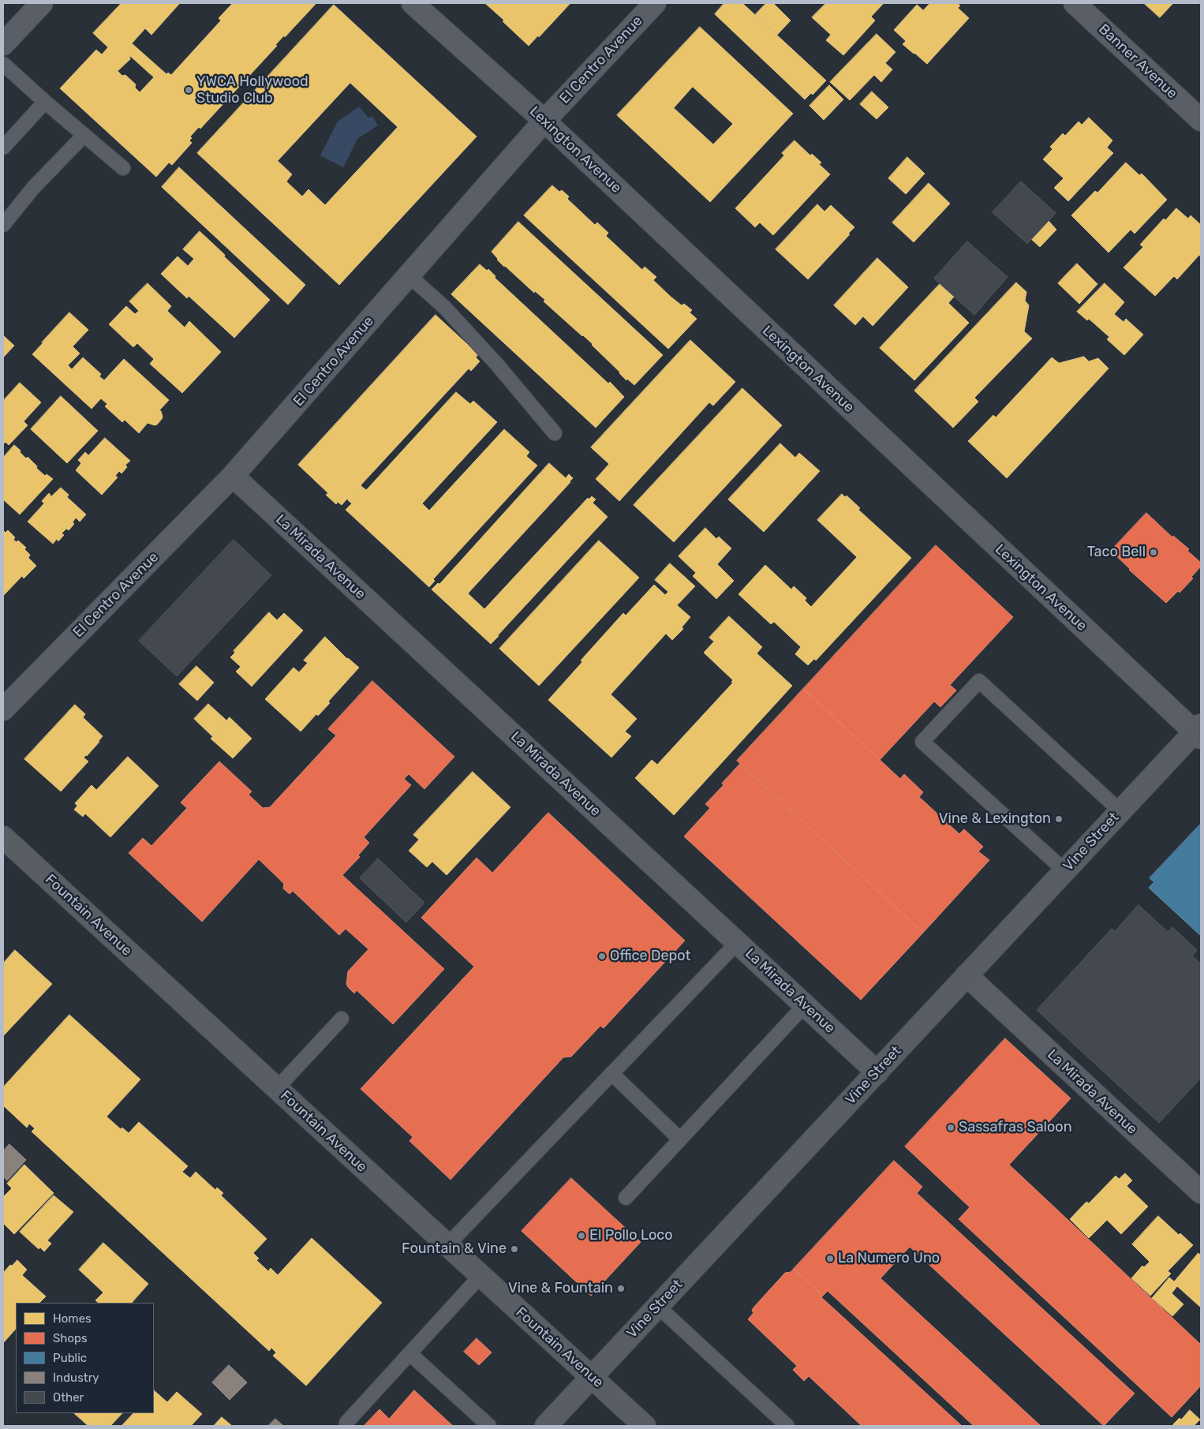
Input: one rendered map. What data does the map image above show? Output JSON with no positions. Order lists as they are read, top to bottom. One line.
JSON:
{"streets":{"main road":["Vine Street","Fountain Avenue"],"street":["El Centro Avenue","Banner Avenue","Lexington Avenue","La Mirada Avenue"]},"crossings":[["El Centro Avenue","Lexington Avenue"],["El Centro Avenue","La Mirada Avenue"],["Lexington Avenue","Vine Street"],["La Mirada Avenue","Vine Street"],["Vine Street","Fountain Avenue"]],"places":["YWCA Hollywood Studio Club","Taco Bell","Vine & Lexington","Office Depot","Sassafras Saloon","El Pollo Loco","Fountain & Vine","La Numero Uno","Vine & Fountain"],"legend":["Homes","Shops","Public","Industry","Other"]}
